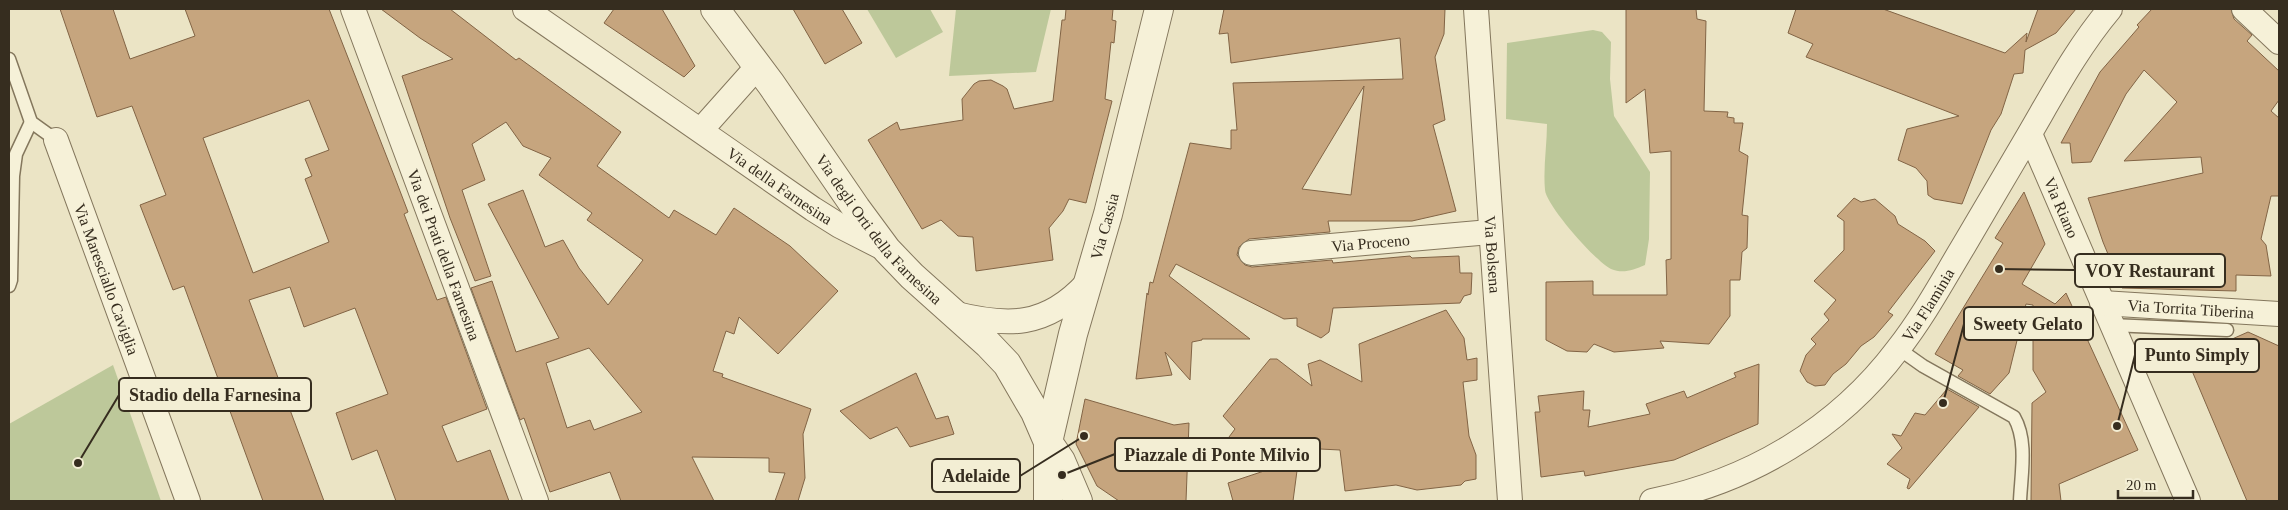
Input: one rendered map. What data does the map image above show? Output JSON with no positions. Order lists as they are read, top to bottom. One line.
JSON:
{"streets":{"street":["Via della Farnesina","Via Riano","Via Cassia","Via degli Orti della Farnesina","Via Proceno","Via dei Prati della Farnesina","Via Bolsena","Via Maresciallo Caviglia","Via Flaminia","Via Torrita Tiberina"]},"crossings":[["Via della Farnesina","Via degli Orti della Farnesina"],["Via Riano","Via Flaminia"],["Via Riano","Via Torrita Tiberina"],["Via Cassia","Via degli Orti della Farnesina"],["Via Proceno","Via Bolsena"]],"places":["VOY Restaurant","Sweety Gelato","Punto Simply","Adelaide","Stadio della Farnesina","Piazzale di Ponte Milvio"],"scale_bar":"20 m"}
